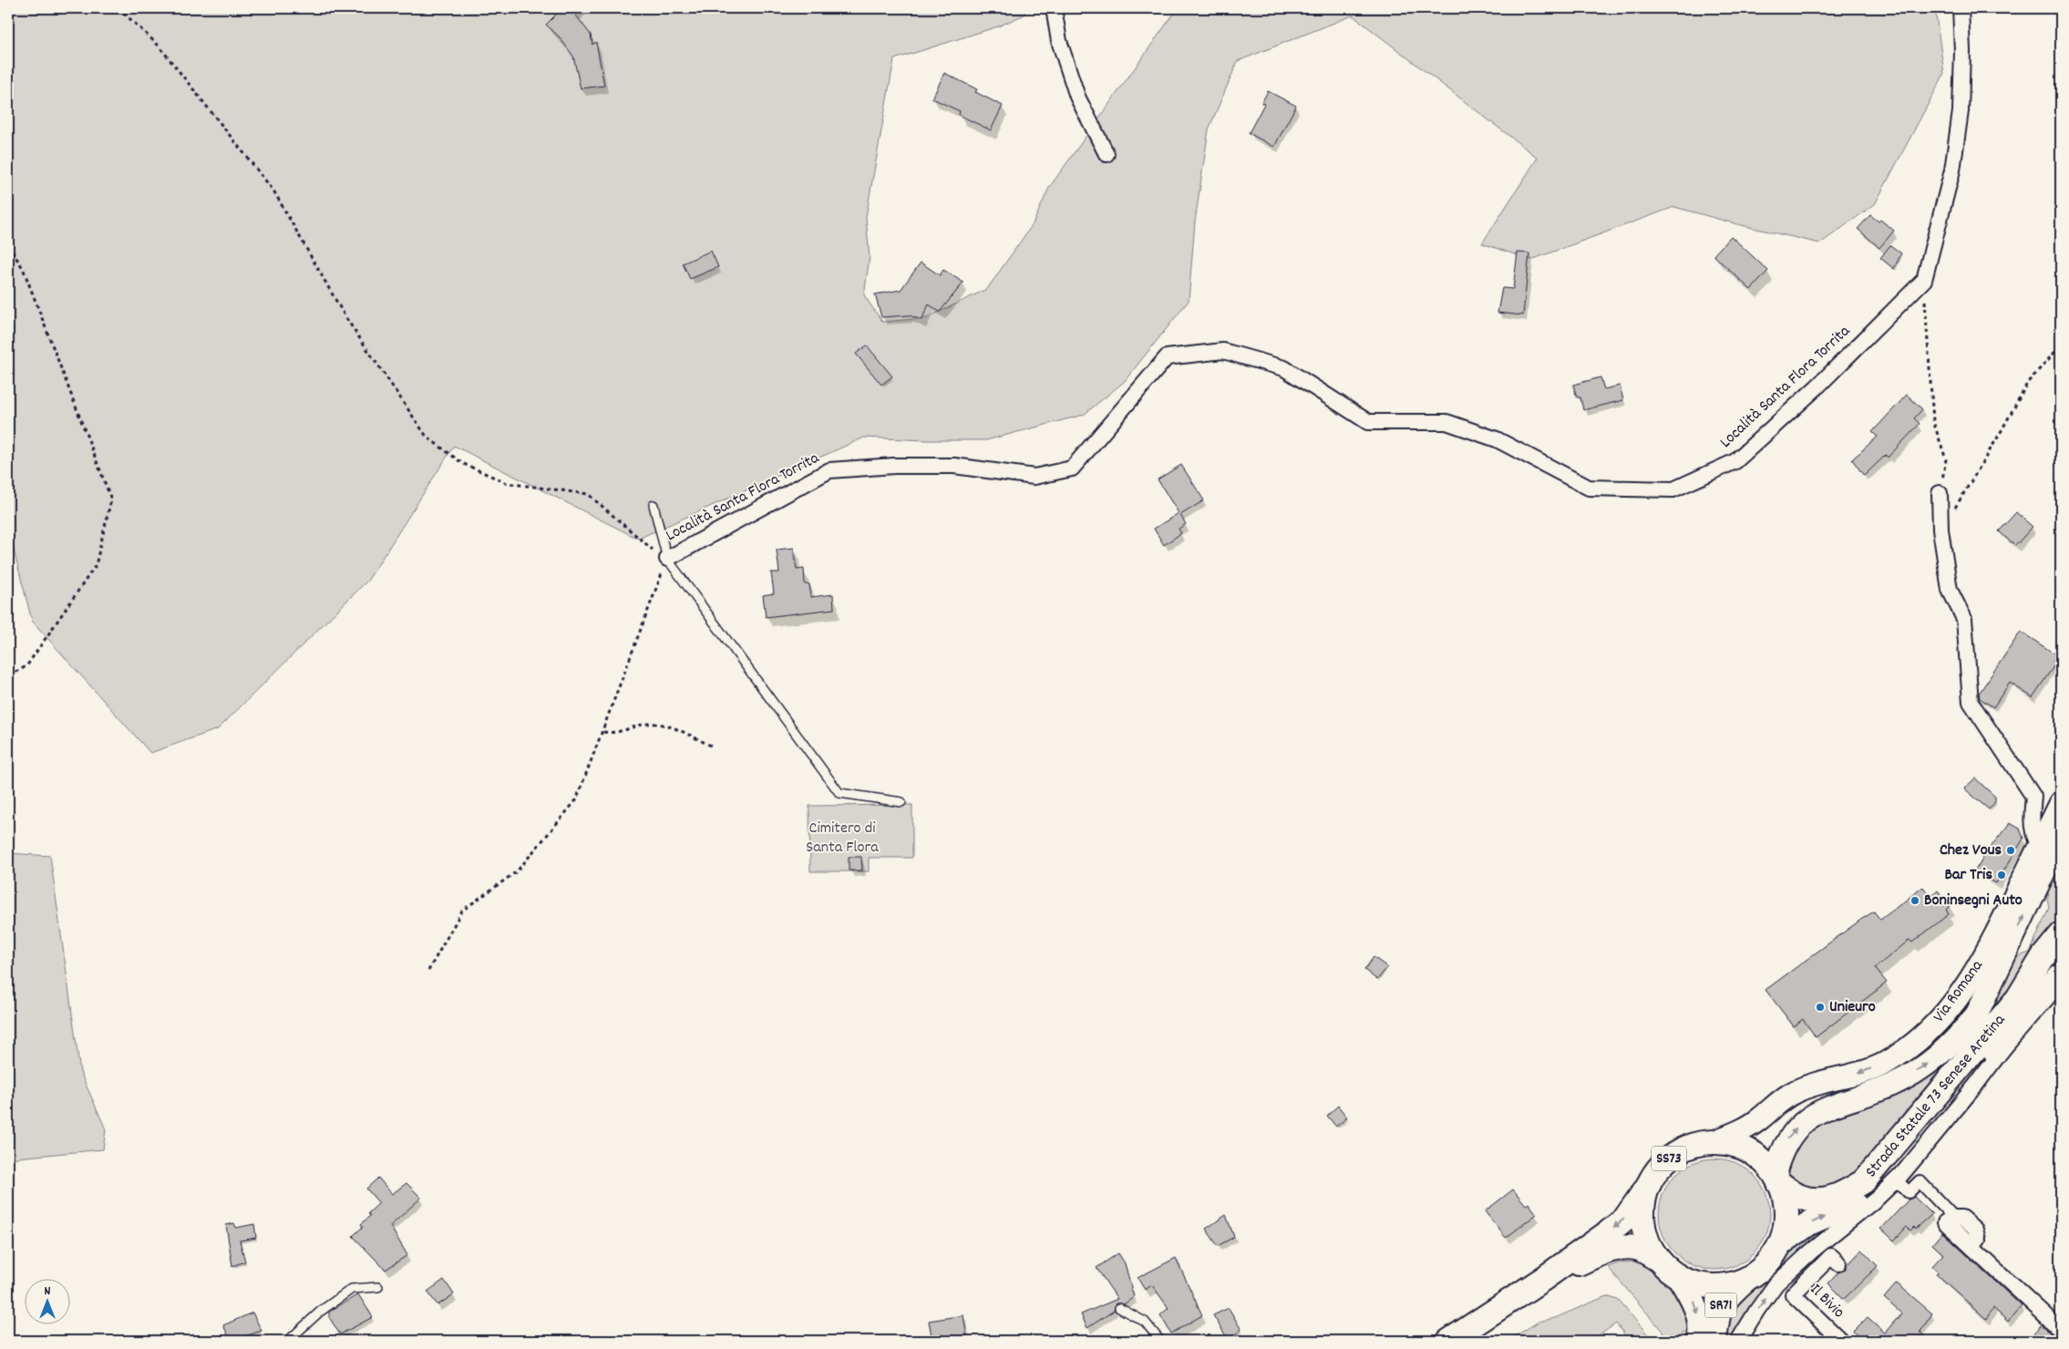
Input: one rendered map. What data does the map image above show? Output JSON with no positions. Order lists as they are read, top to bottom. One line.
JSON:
{"streets":{"main road":["Via Romana","Strada Statale 73 Senese Aretina","SS73","SR71"],"street":["Località Santa Flora Torrita","Il Bivio"]},"crossings":[["Via Romana","Strada Statale 73 Senese Aretina"],["Via Romana","SR71"],["Strada Statale 73 Senese Aretina","SR71"]],"parks":["Cimitero di Santa Flora"],"places":["Chez Vous","Bar Tris","Boninsegni Auto","Unieuro"],"north":"top"}
